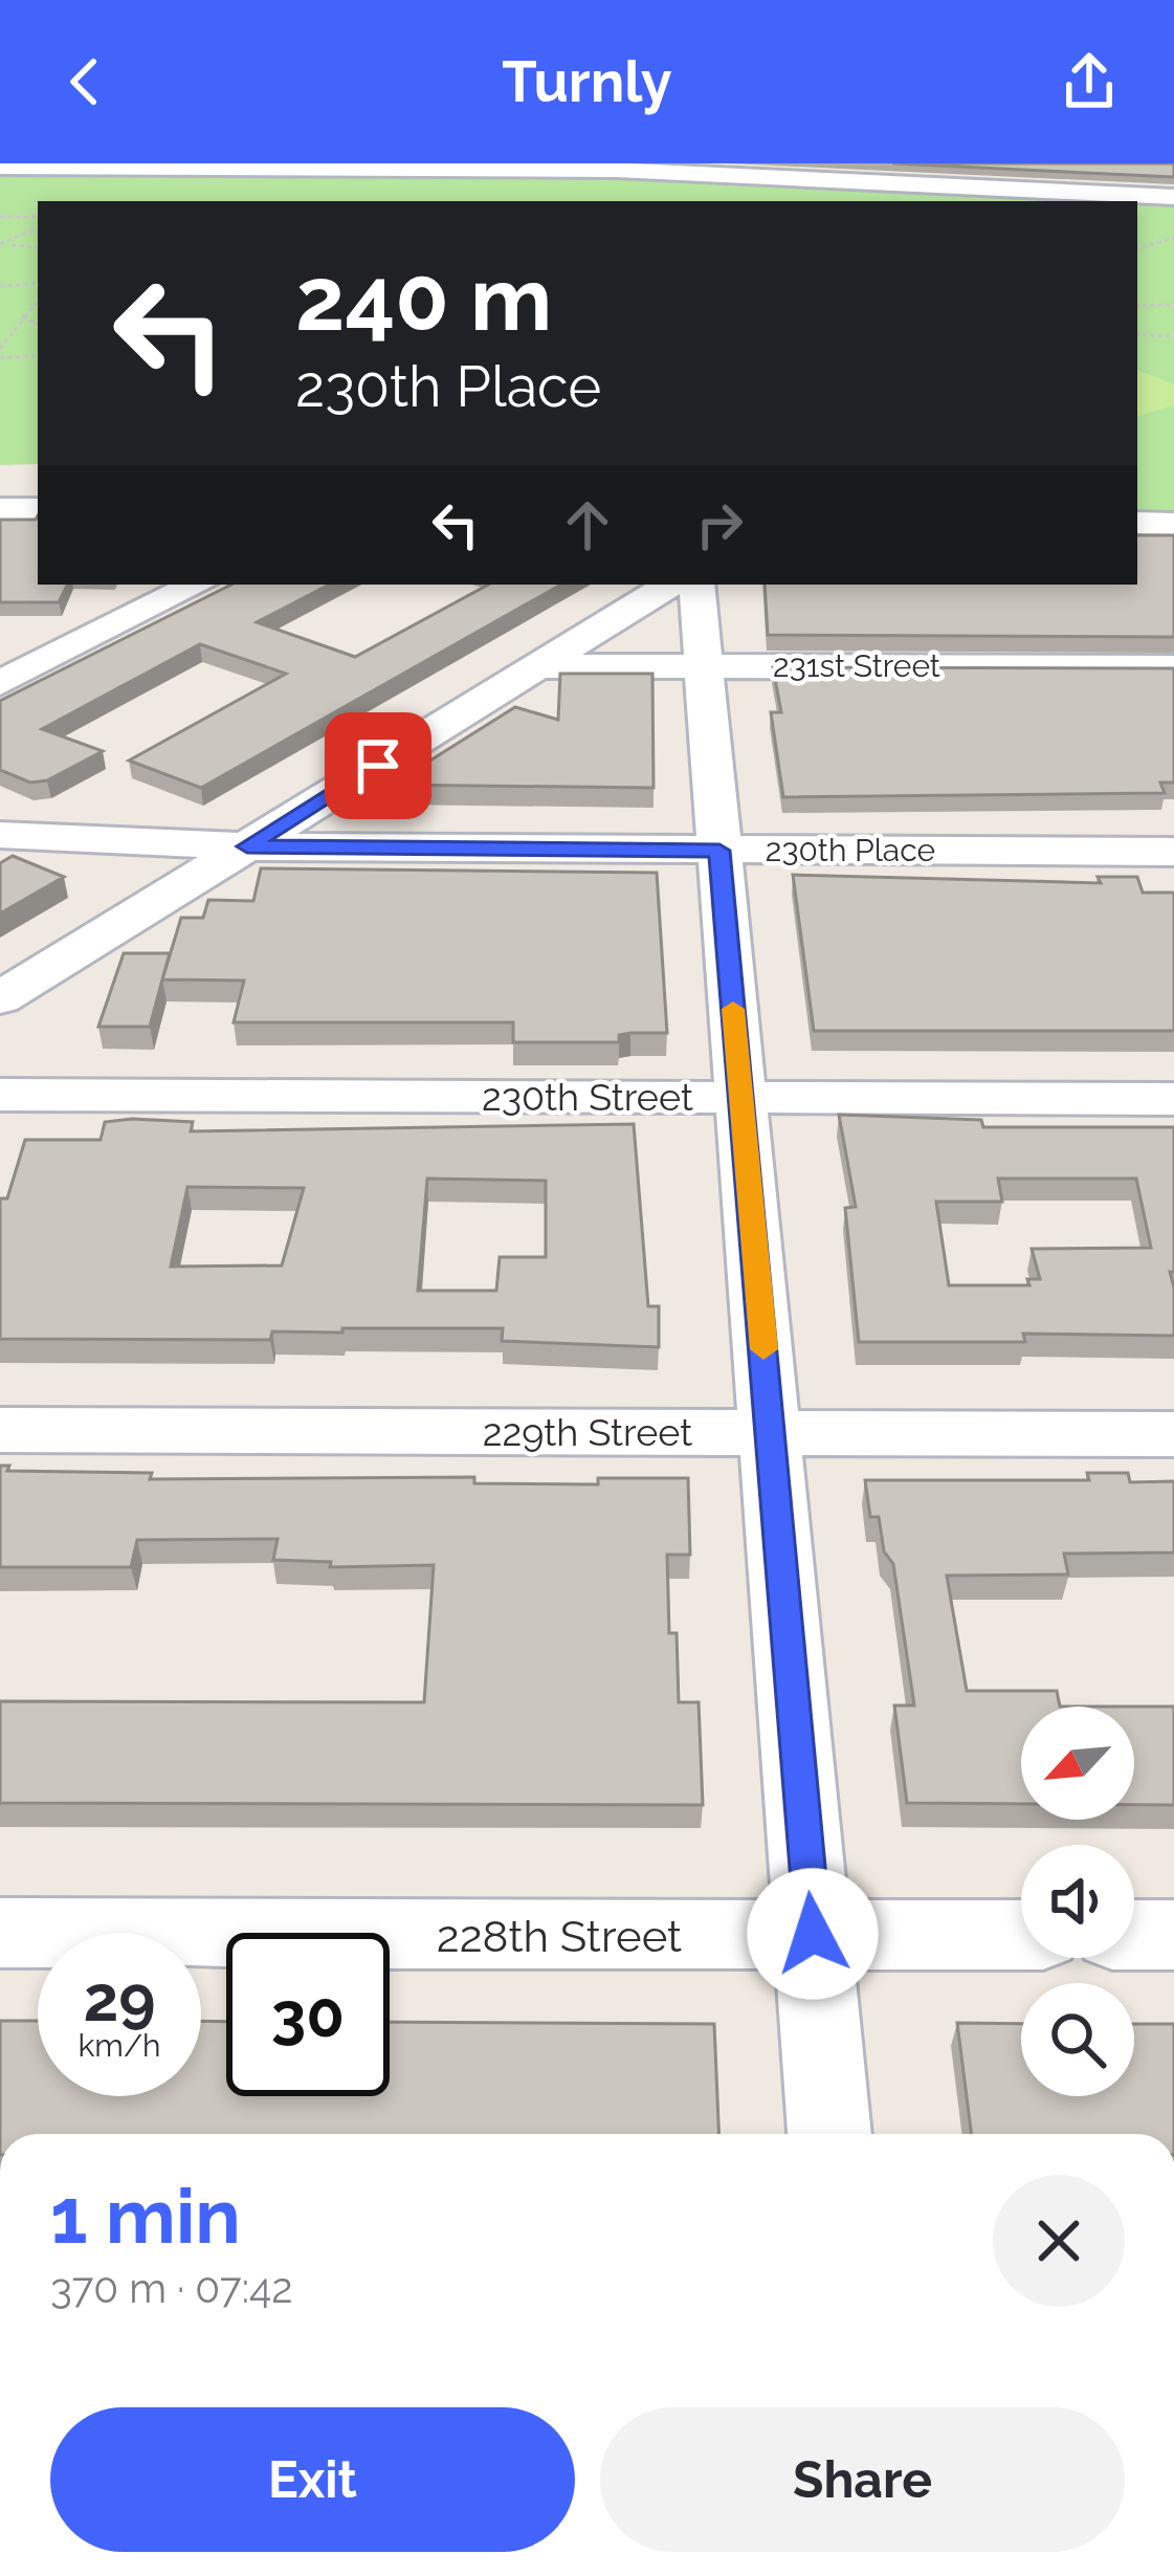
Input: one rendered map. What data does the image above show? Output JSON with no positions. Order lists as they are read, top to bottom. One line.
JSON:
{"streets":{"street":["231st Street","230th Place","230th Street","229th Street","228th Street"]},"north":"bottom left","page":{"header":"Turnly","turn":["240 m","230th Place"],"speed":"29 km/h","limit":"30","heading":["1 min","370 m · 07:42"],"buttons":["Exit","Share"]}}
